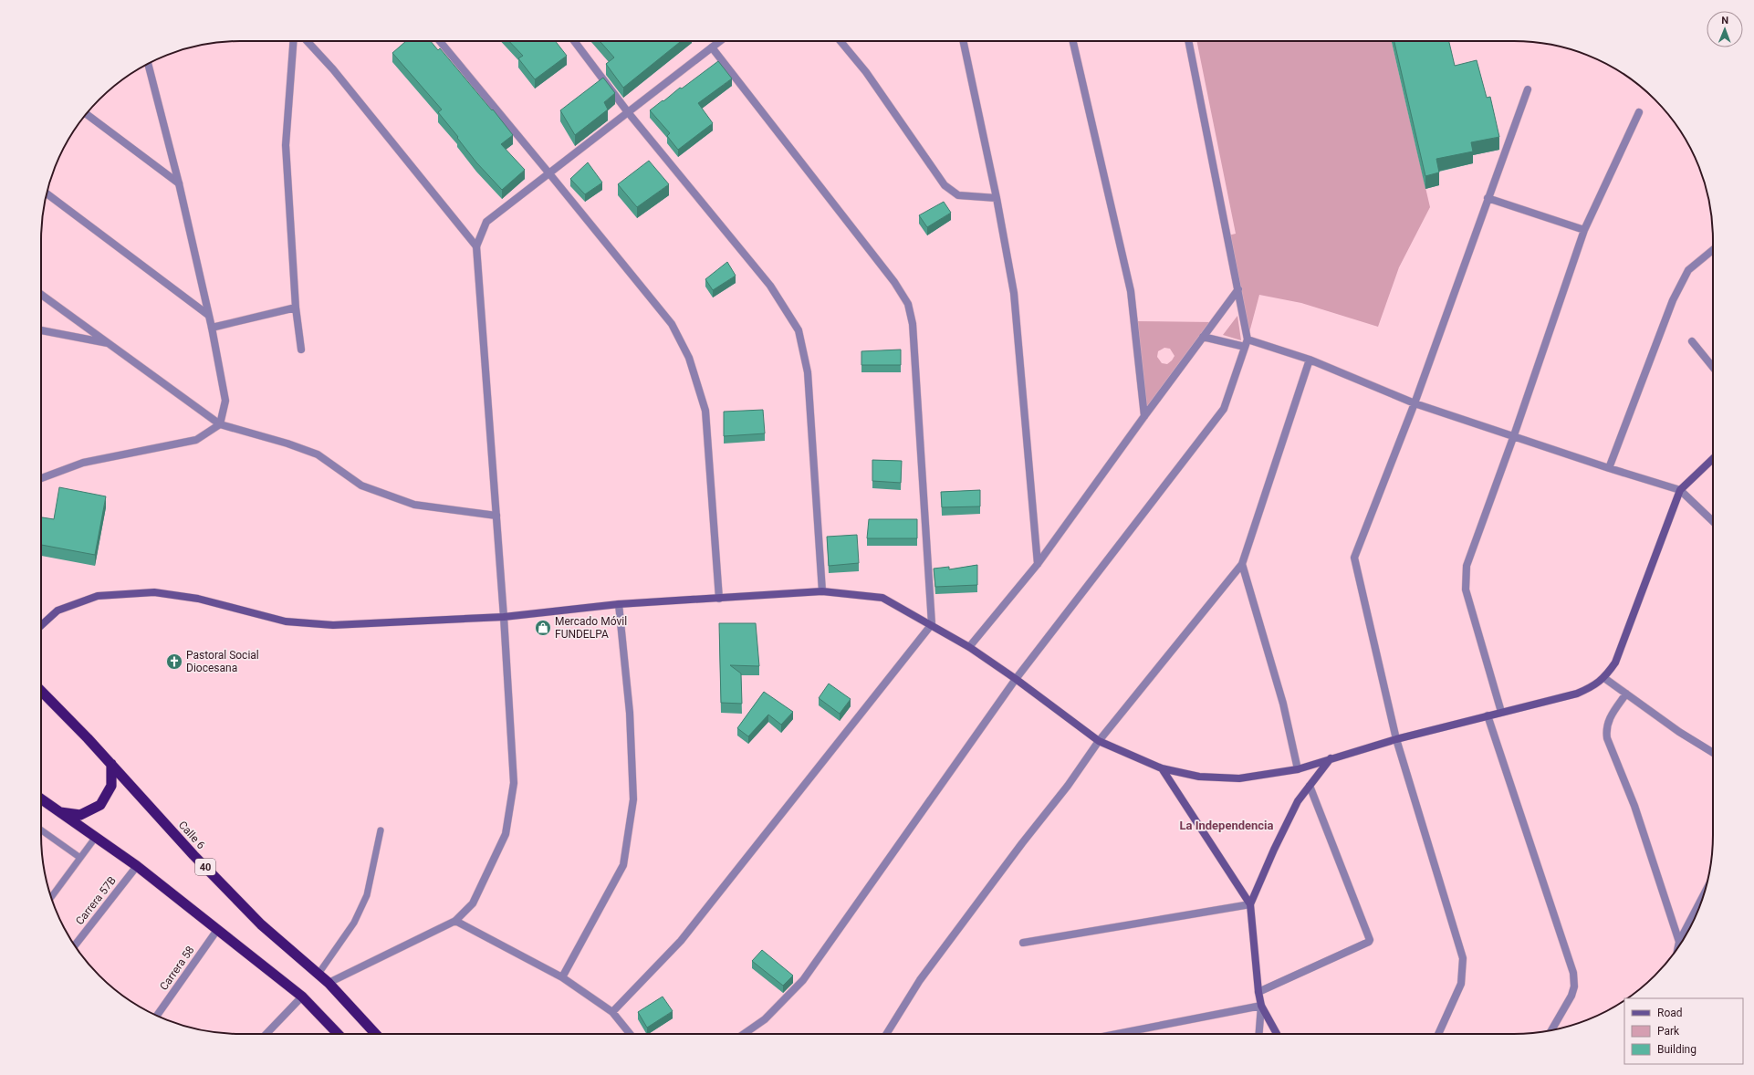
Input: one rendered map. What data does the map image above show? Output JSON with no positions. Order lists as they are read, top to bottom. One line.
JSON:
{"streets":{"highway":["Calle 6","40"],"street":["Carrera 57B","Carrera 58"]},"districts":["La Independencia"],"places":{"shop":["Mercado Móvil FUNDELPA"],"church":["Pastoral Social Diocesana"]},"legend":["Road","Park","Building"],"north":"top"}
